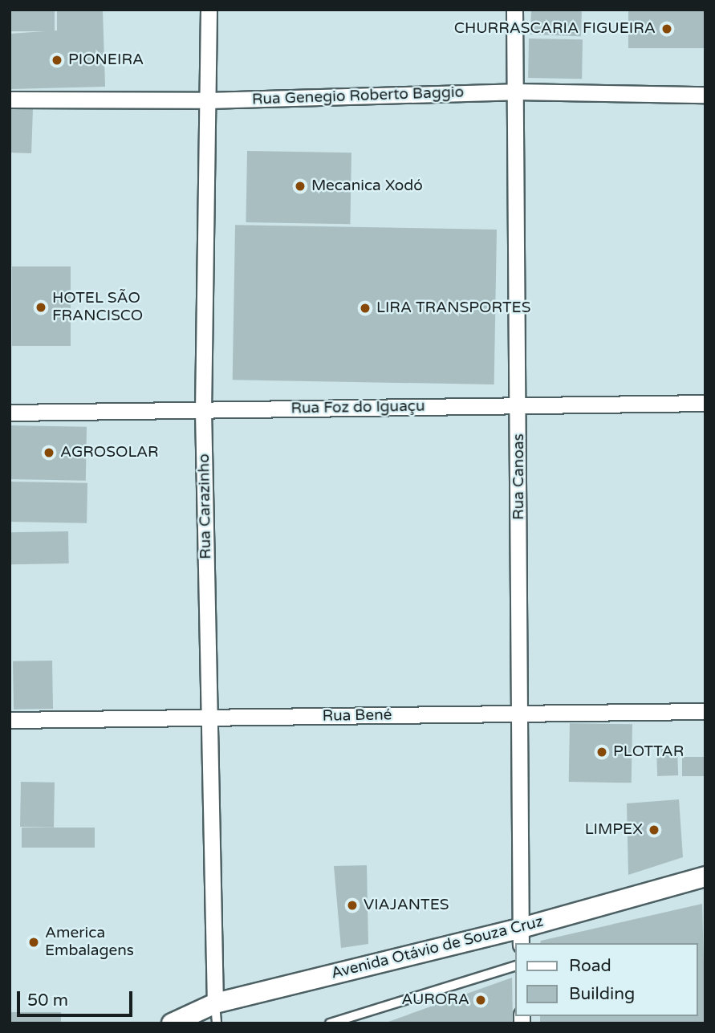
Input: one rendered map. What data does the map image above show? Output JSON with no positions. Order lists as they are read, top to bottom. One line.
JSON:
{"streets":{"street":["Rua Genegio Roberto Baggio","Rua Foz do Iguaçu","Rua Canoas","Rua Carazinho","Rua Bené","Avenida Otávio de Souza Cruz"]},"crossings":[["Rua Genegio Roberto Baggio","Rua Canoas"],["Rua Genegio Roberto Baggio","Rua Carazinho"],["Rua Foz do Iguaçu","Rua Canoas"],["Rua Foz do Iguaçu","Rua Carazinho"],["Rua Canoas","Rua Bené"],["Rua Canoas","Avenida Otávio de Souza Cruz"],["Rua Carazinho","Rua Bené"],["Rua Carazinho","Avenida Otávio de Souza Cruz"]],"places":["CHURRASCARIA FIGUEIRA","PIONEIRA","Mecanica Xodó","HOTEL SÃO FRANCISCO","LIRA TRANSPORTES","AGROSOLAR","PLOTTAR","LIMPEX","VIAJANTES","America Embalagens","AURORA"],"legend":["Road","Building"],"scale_bar":"50 m"}
